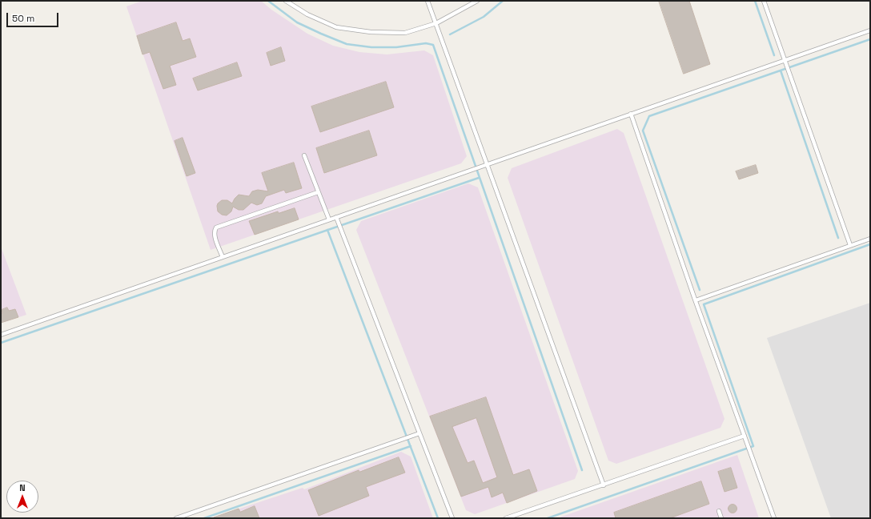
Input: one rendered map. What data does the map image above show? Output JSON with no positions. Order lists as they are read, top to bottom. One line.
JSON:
{"scale_bar":"50 m","north":"top"}
